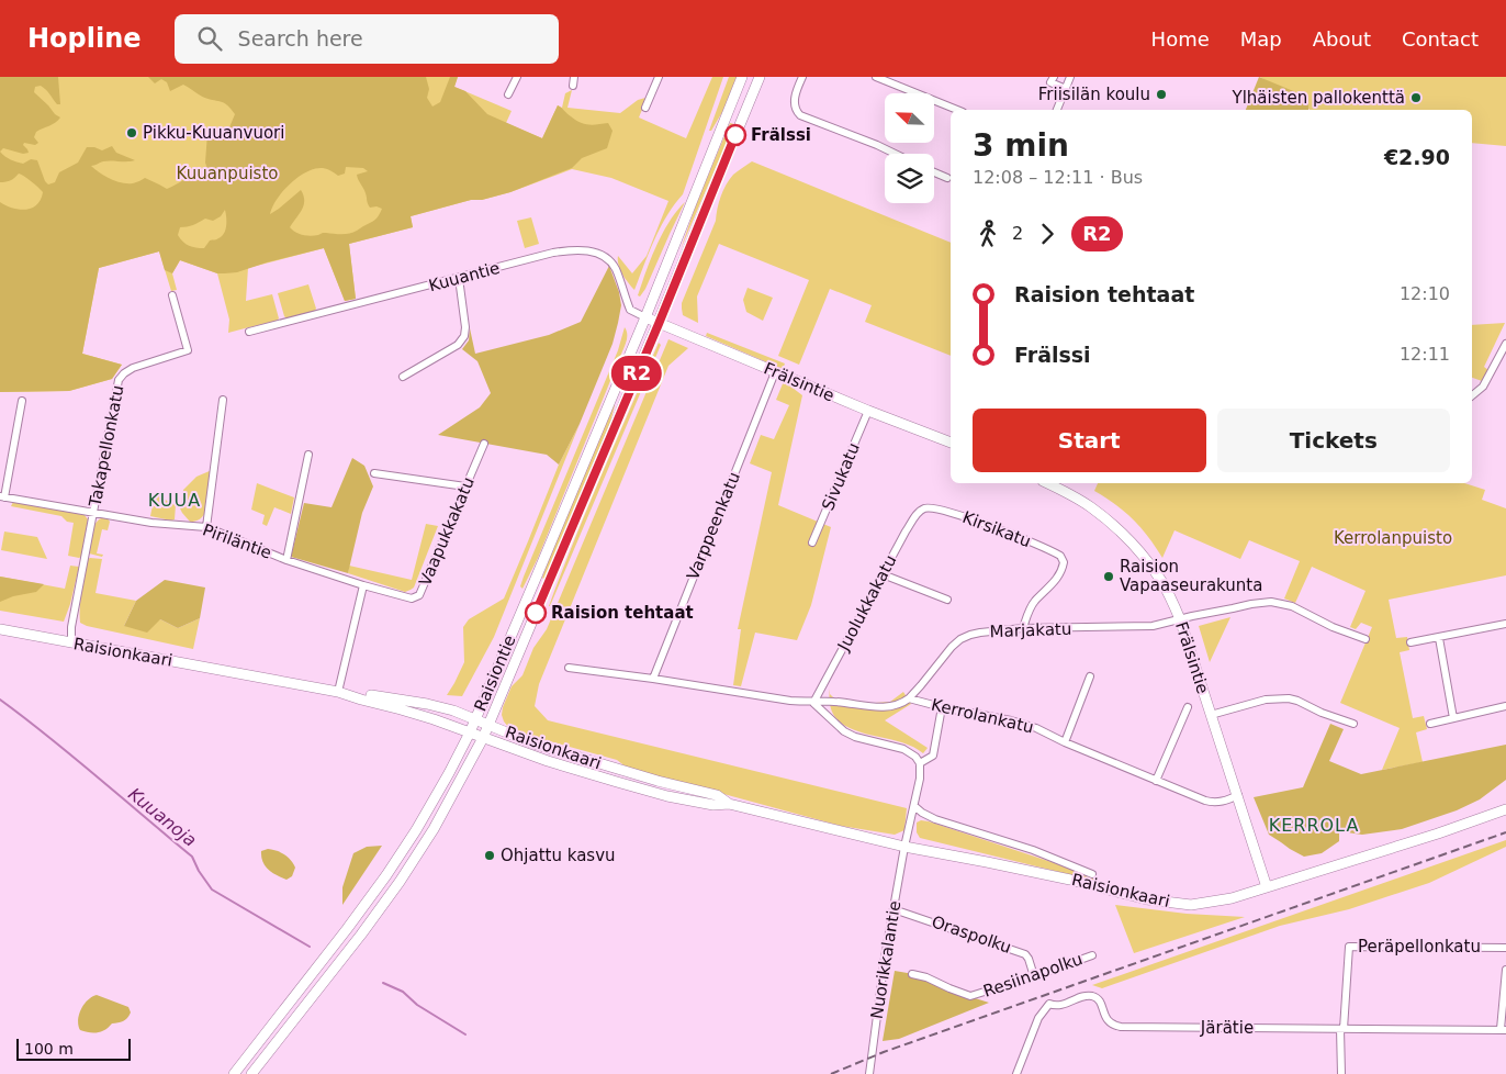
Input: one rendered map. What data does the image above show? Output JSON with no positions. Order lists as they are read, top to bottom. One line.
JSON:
{"streets":{"main road":["Frälsintie","Raisionkaari","Raisiontie"],"street":["Kuuantie","Takapellonkatu","Sivukatu","Varppeenkatu","Kirsikatu","Vaapukkakatu","Piriläntie","Juolukkakatu","Marjakatu","Kerrolankatu","Oraspolku","Peräpellonkatu","Nuorikkalantie","Resiinapolku","Järätie"]},"crossings":[["Kuuantie","Frälsintie"],["Kuuantie","Raisiontie"],["Frälsintie","Sivukatu"],["Frälsintie","Varppeenkatu"],["Frälsintie","Marjakatu"],["Frälsintie","Raisionkaari"],["Frälsintie","Raisiontie"],["Frälsintie","Kerrolankatu"],["Takapellonkatu","Piriläntie"],["Takapellonkatu","Raisionkaari"],["Varppeenkatu","Kerrolankatu"],["Kirsikatu","Juolukkakatu"],["Kirsikatu","Marjakatu"],["Vaapukkakatu","Piriläntie"],["Juolukkakatu","Kerrolankatu"],["Marjakatu","Kerrolankatu"],["Raisionkaari","Raisiontie"],["Raisionkaari","Nuorikkalantie"],["Oraspolku","Nuorikkalantie"],["Oraspolku","Resiinapolku"],["Peräpellonkatu","Järätie"]],"districts":["KUUA","KERROLA"],"water":["Kuuanoja"],"parks":["Kuuanpuisto","Kerrolanpuisto"],"places":["Friisilän koulu","Ylhäisten pallokenttä","Pikku-Kuuanvuori","Frälssi","Raision Vapaaseurakunta","Raision tehtaat","Ohjattu kasvu"],"lines":["bus line R2"],"scale_bar":"100 m","north":"top left","page":{"header":"Hopline","search":"Search here","nav":["Home","Map","About","Contact"],"on_map":"R2","heading":["3 min","12:08 – 12:11 · Bus","€2.90"],"legs":["2","R2"],"list":[{"name":"Raision tehtaat","value":"12:10"},{"name":"Frälssi","value":"12:11"}],"buttons":["Start","Tickets"],"scale":"100 m"}}
